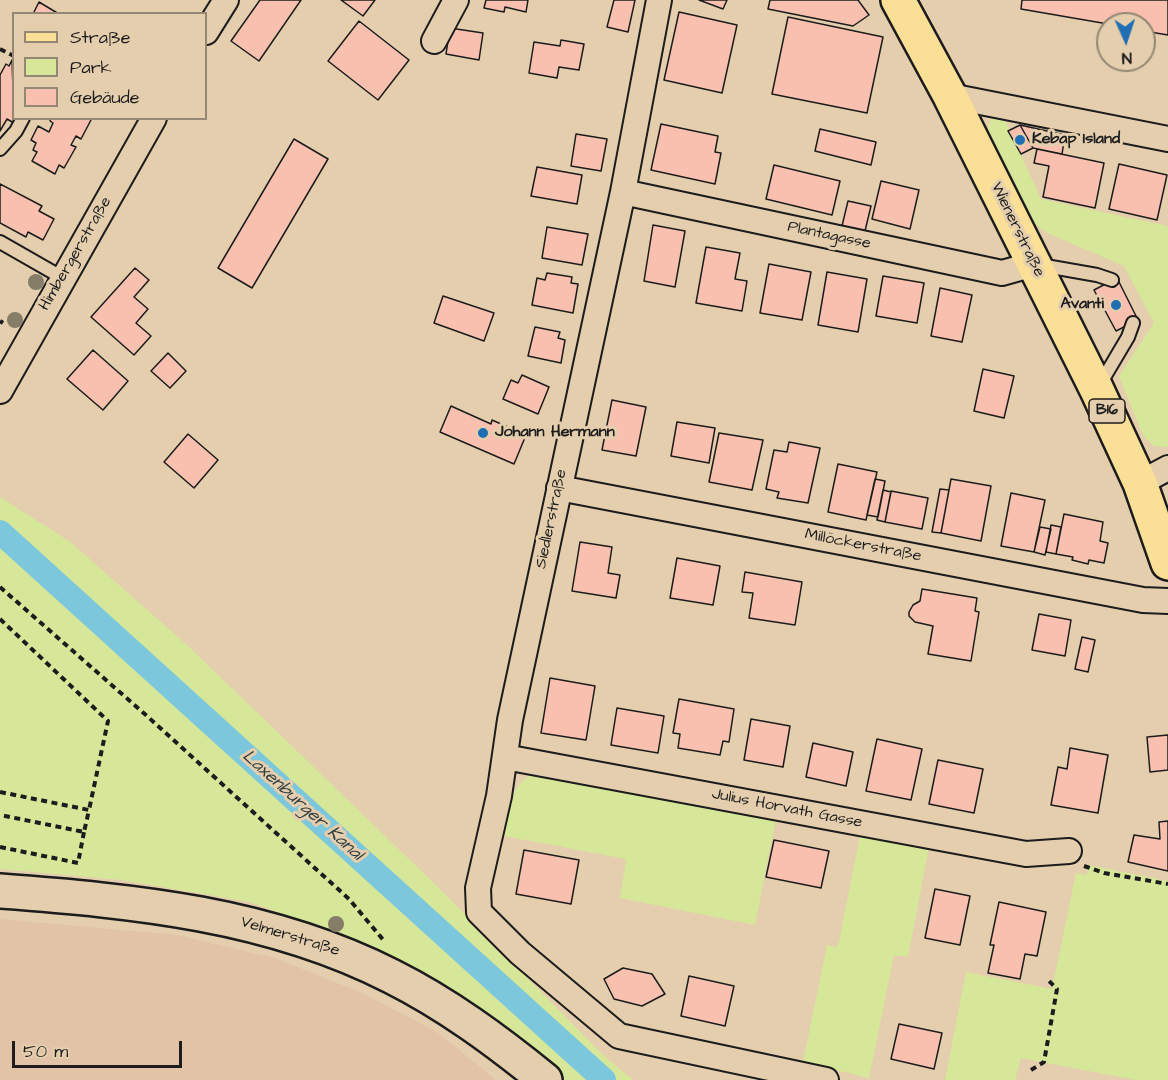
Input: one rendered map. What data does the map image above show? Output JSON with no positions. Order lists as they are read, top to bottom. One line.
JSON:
{"streets":{"main road":["Wienerstraße","B16"],"street":["Plantagasse","Himbergerstraße","Siedlerstraße","Millöckerstraße","Julius Horvath Gasse","Velmerstraße"]},"crossings":[["Wienerstraße","Plantagasse"],["Plantagasse","Siedlerstraße"],["Siedlerstraße","Millöckerstraße"],["Siedlerstraße","Julius Horvath Gasse"]],"water":["Laxenburger Kanal"],"places":["Kebap Island","Avanti","Johann Hermann"],"legend":["Straße","Park","Gebäude"],"scale_bar":"50 m","north":"bottom"}
